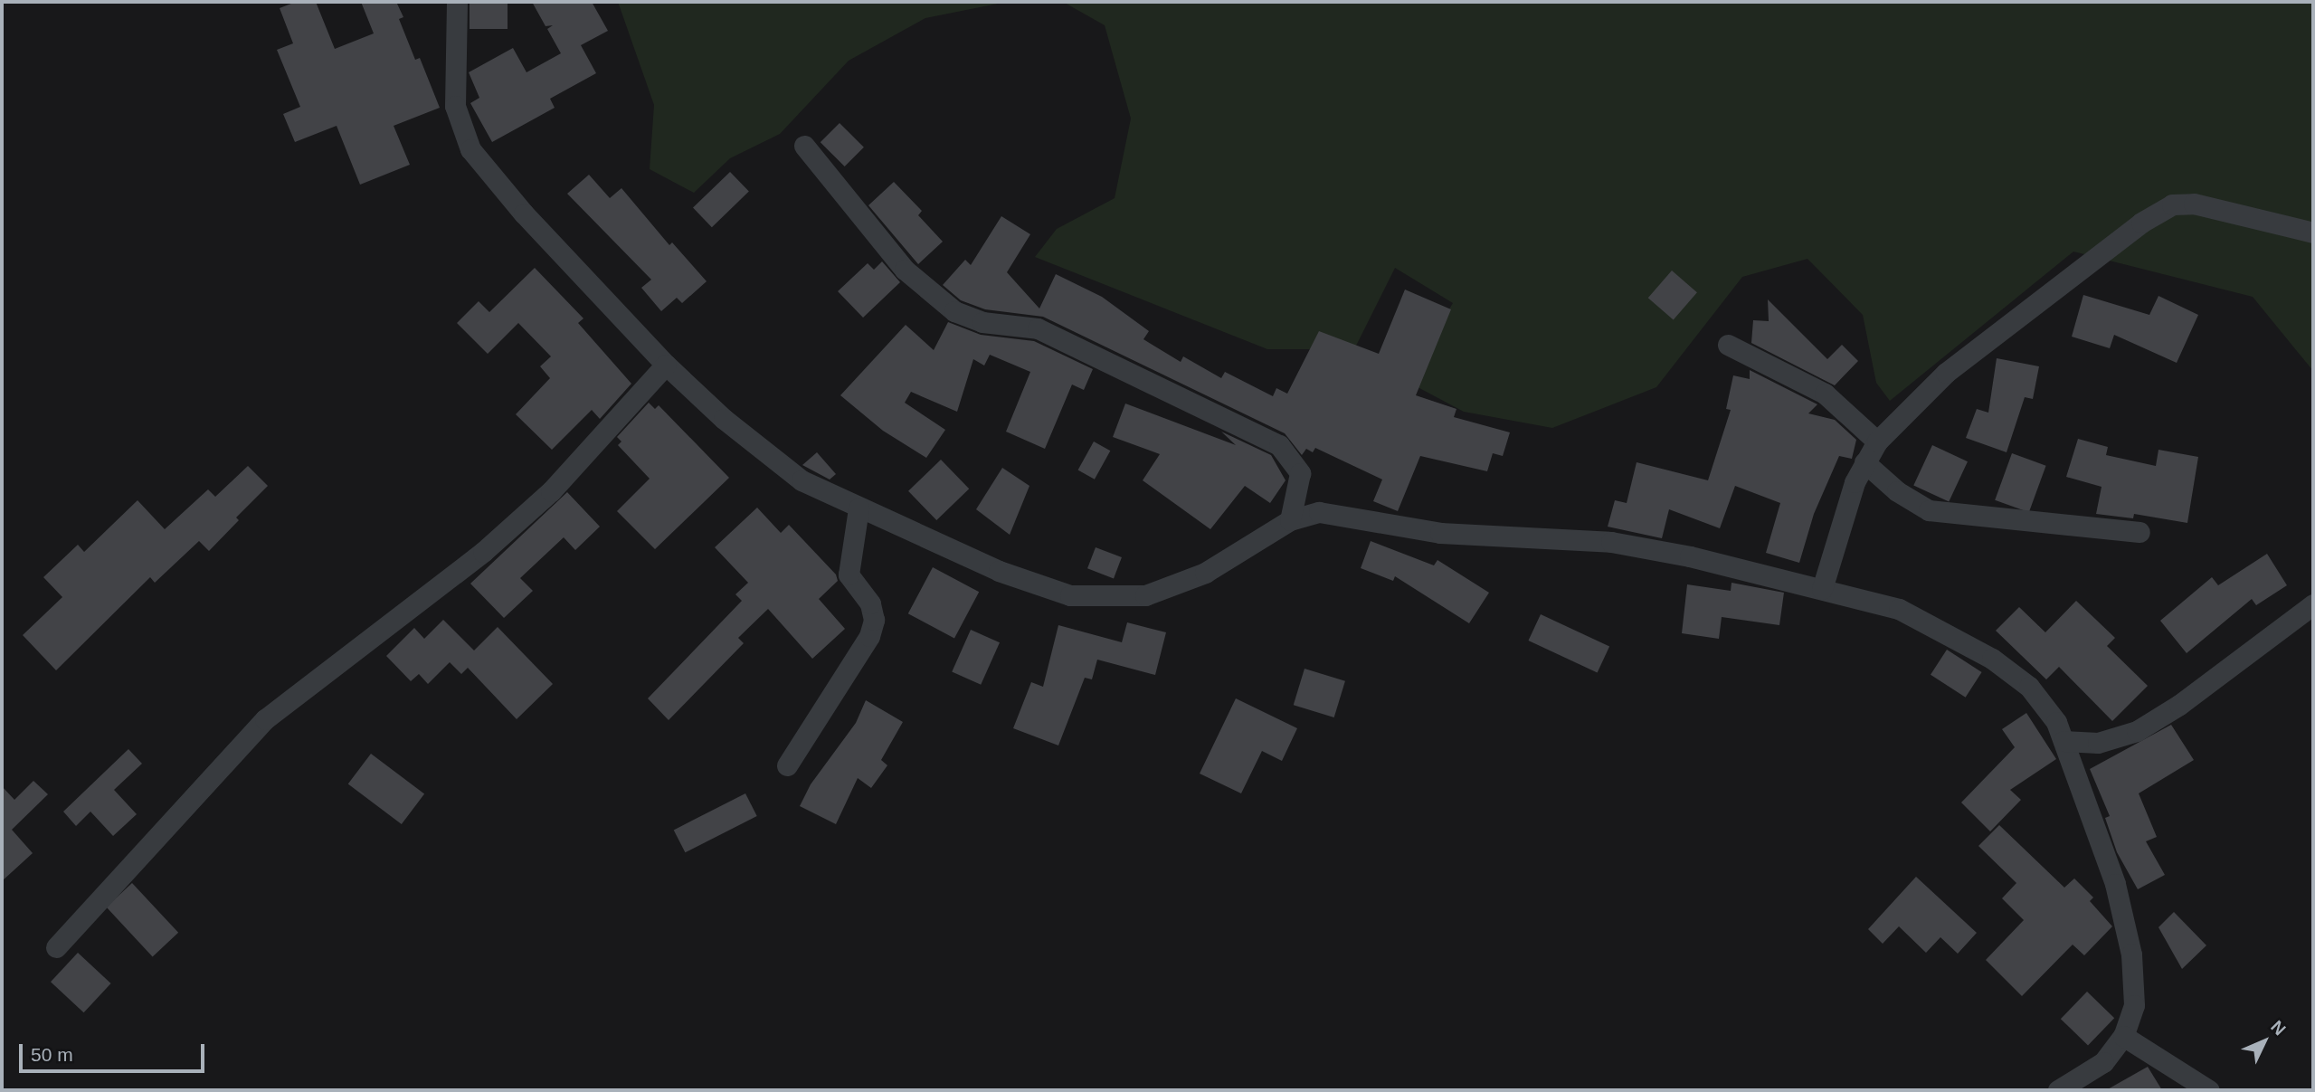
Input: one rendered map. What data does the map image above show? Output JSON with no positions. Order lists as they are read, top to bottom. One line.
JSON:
{"scale_bar":"50 m","north":"top right"}
